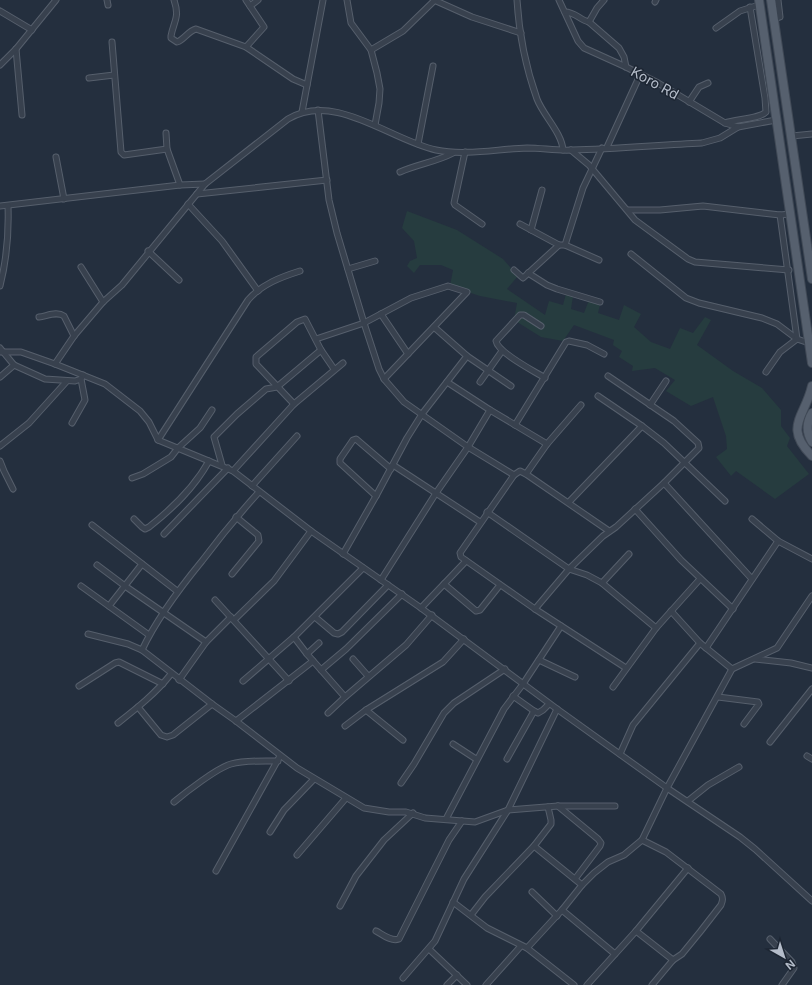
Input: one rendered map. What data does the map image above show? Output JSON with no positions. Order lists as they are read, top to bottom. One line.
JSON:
{"streets":{"street":["Koro Rd"]},"north":"bottom right"}
